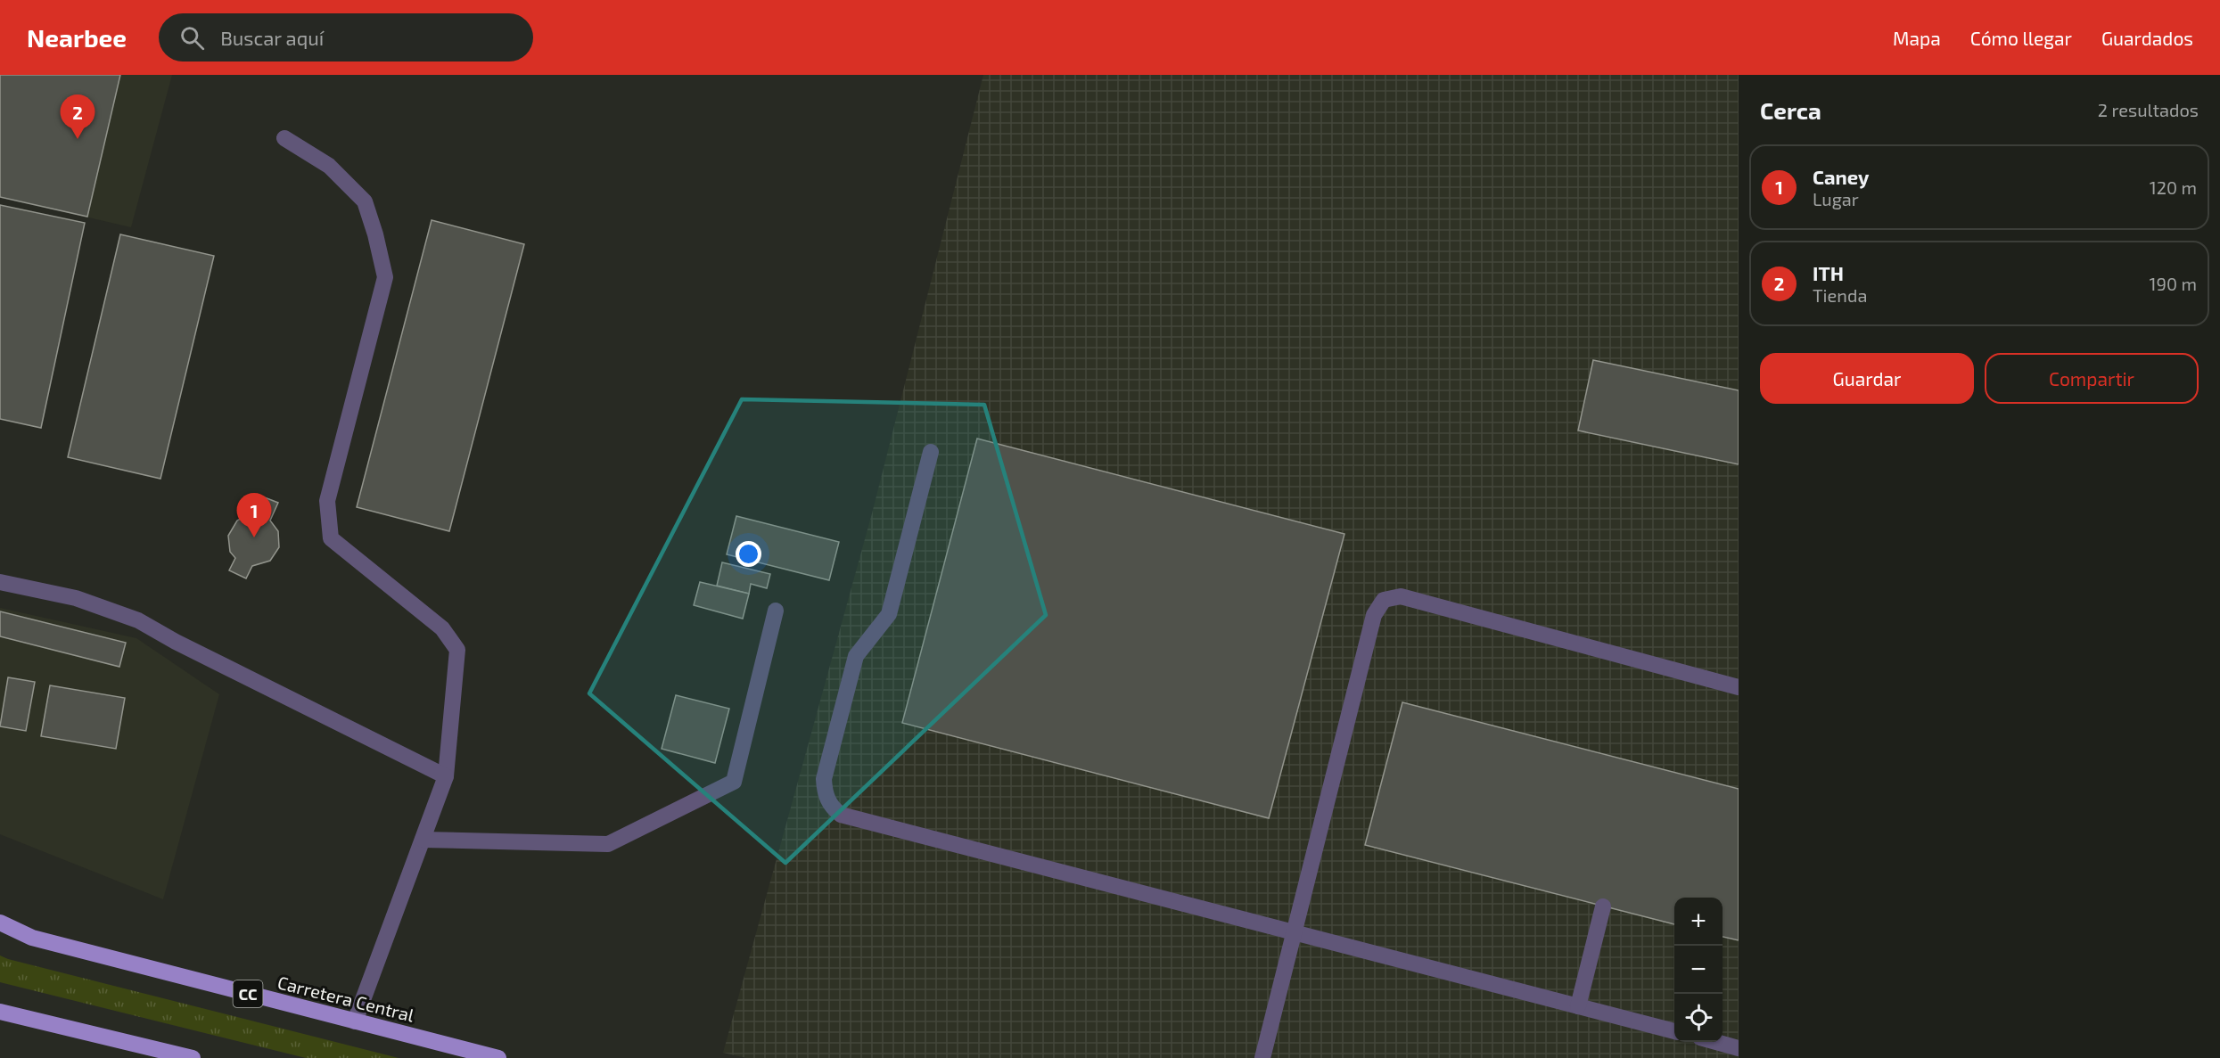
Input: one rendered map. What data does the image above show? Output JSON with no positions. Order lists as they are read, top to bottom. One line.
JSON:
{"streets":{"main road":["CC","Carretera Central"]},"page":{"header":"Nearbee","search":"Buscar aquí","nav":["Mapa","Cómo llegar","Guardados"],"heading":["Cerca","2 resultados"],"pins":["2","1"],"list":[{"mark":"1","name":"Caney","note":"Lugar","value":"120 m"},{"mark":"2","name":"ITH","note":"Tienda","value":"190 m"}],"buttons":["Guardar","Compartir"],"map_buttons":["+","−"]}}
